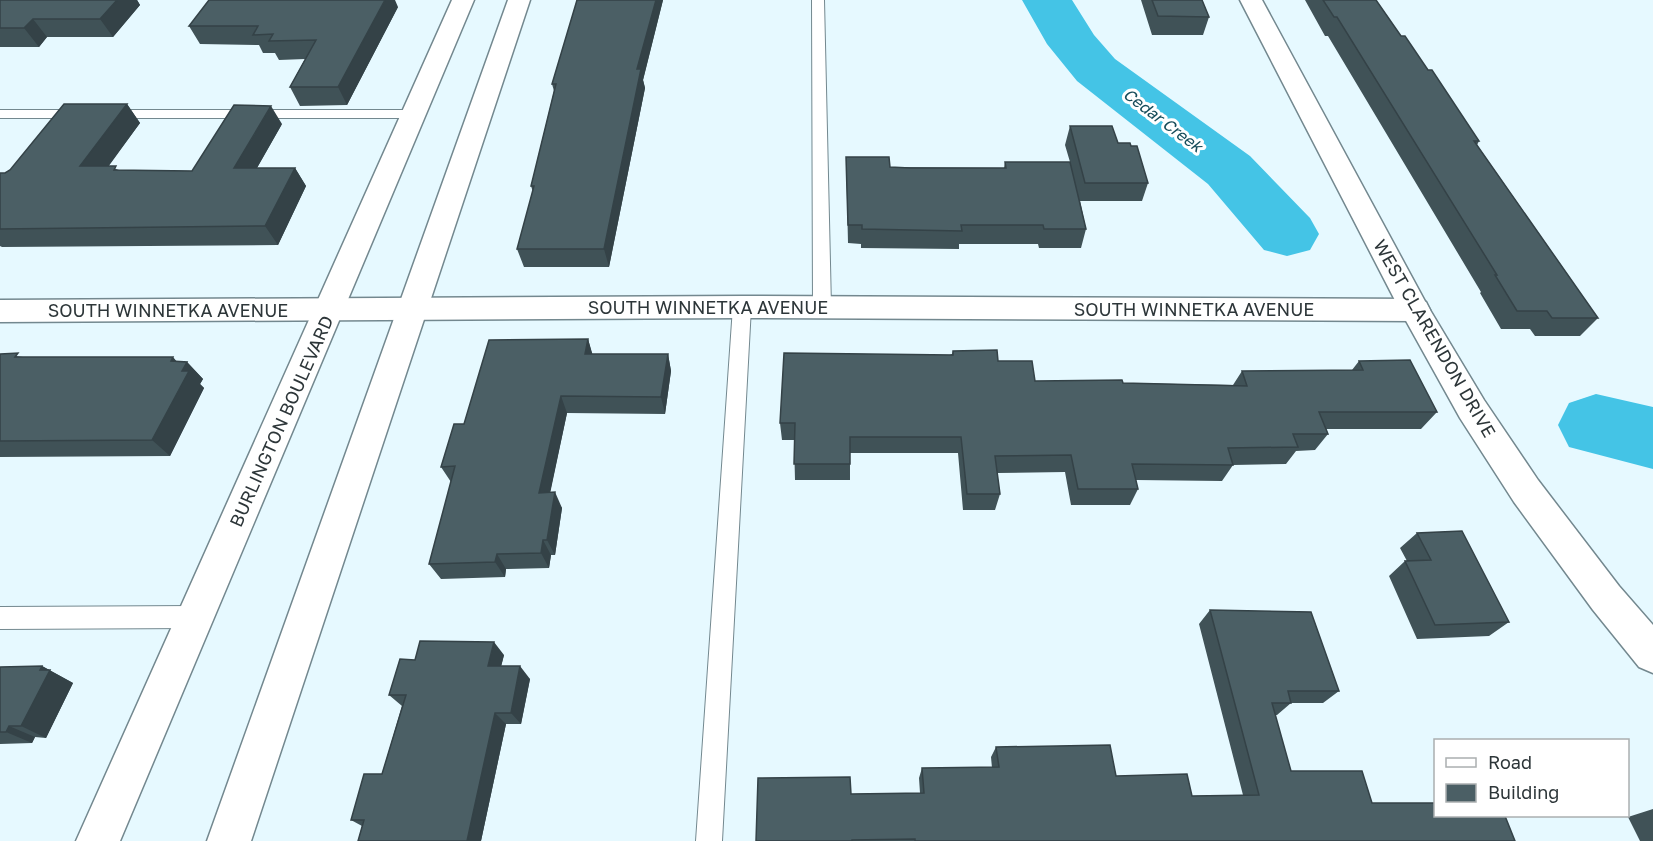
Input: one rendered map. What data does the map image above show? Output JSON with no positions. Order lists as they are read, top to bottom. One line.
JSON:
{"streets":{"street":["SOUTH WINNETKA AVENUE","WEST CLARENDON DRIVE","BURLINGTON BOULEVARD"]},"crossings":[["SOUTH WINNETKA AVENUE","WEST CLARENDON DRIVE"],["SOUTH WINNETKA AVENUE","BURLINGTON BOULEVARD"]],"water":["Cedar Creek"],"legend":["Road","Building"]}
